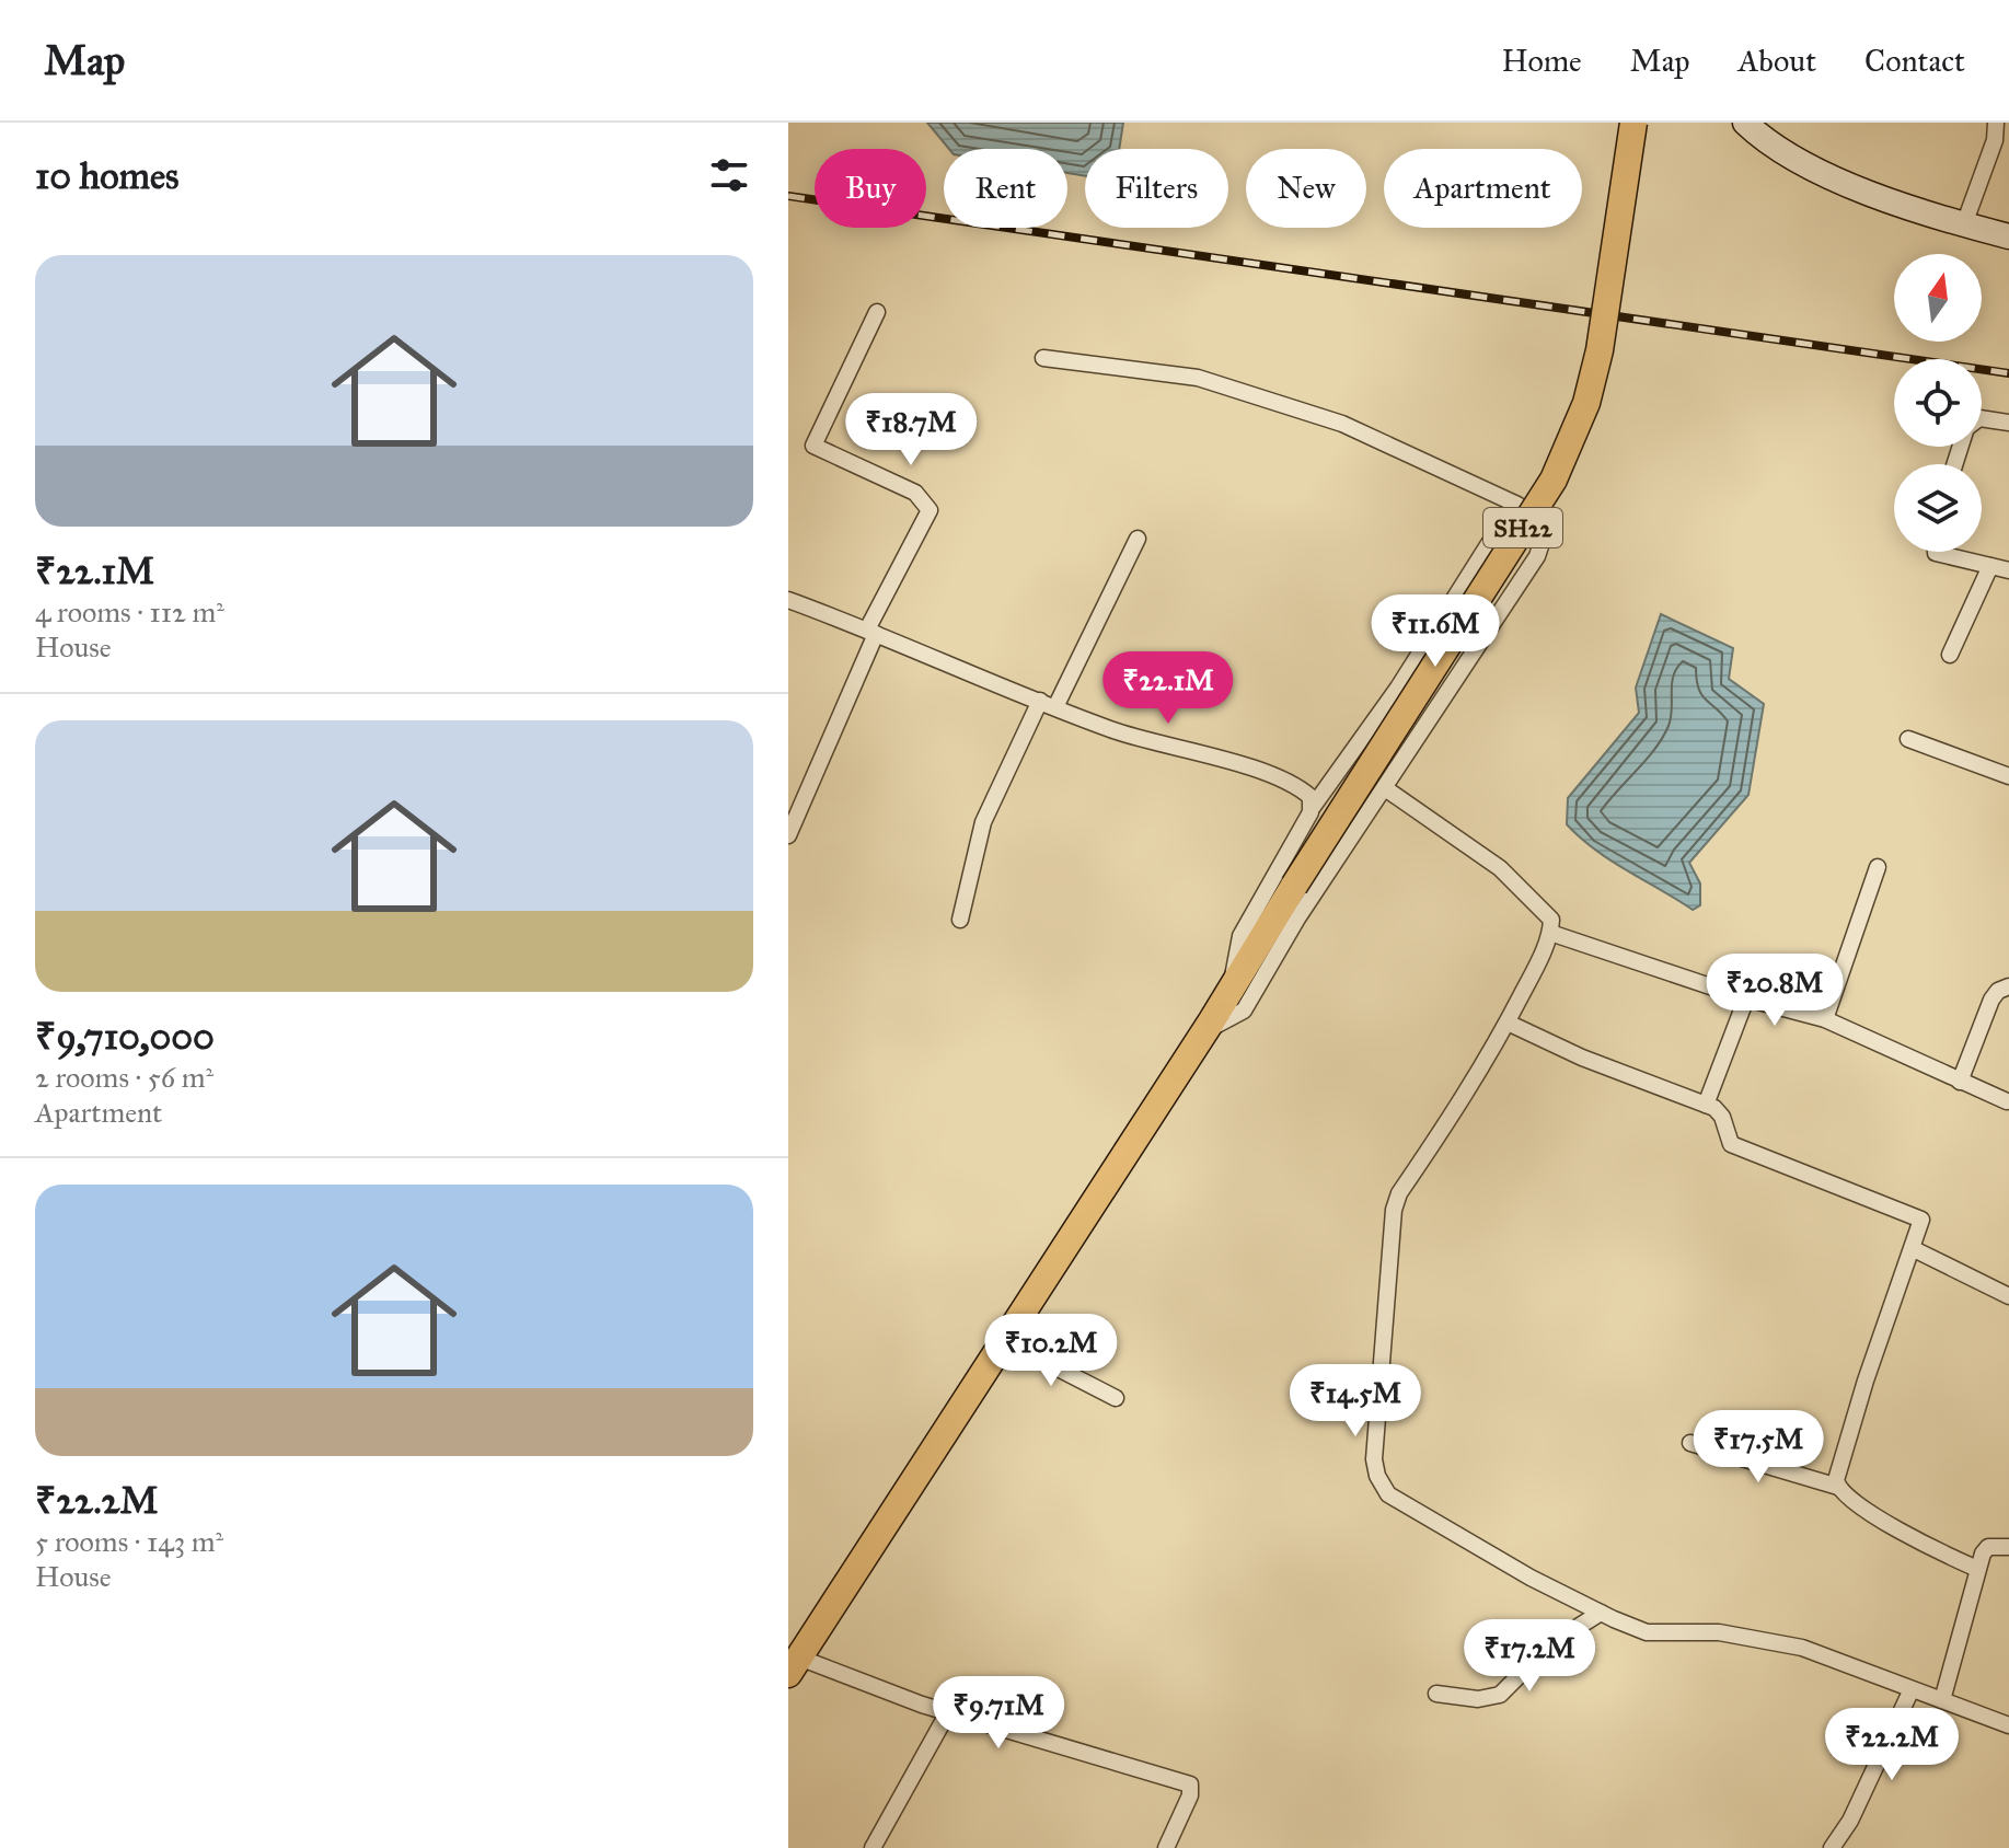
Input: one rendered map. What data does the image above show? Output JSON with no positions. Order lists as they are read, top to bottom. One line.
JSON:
{"streets":{"main road":["SH22"]},"north":"top","page":{"header":"Map","nav":["Home","Map","About","Contact"],"heading":"10 homes","chip":["Buy","Rent","Filters","New","Apartment"],"list":[{"name":"₹22.1M","note":"4 rooms · 112 m² · House"},{"name":"₹9,710,000","note":"2 rooms · 56 m² · Apartment"},{"name":"₹22.2M","note":"5 rooms · 143 m² · House"}],"price":["₹18.7M","₹11.6M","₹22.1M","₹20.8M","₹10.2M","₹14.5M","₹17.5M","₹17.2M","₹9.71M","₹22.2M"]}}
